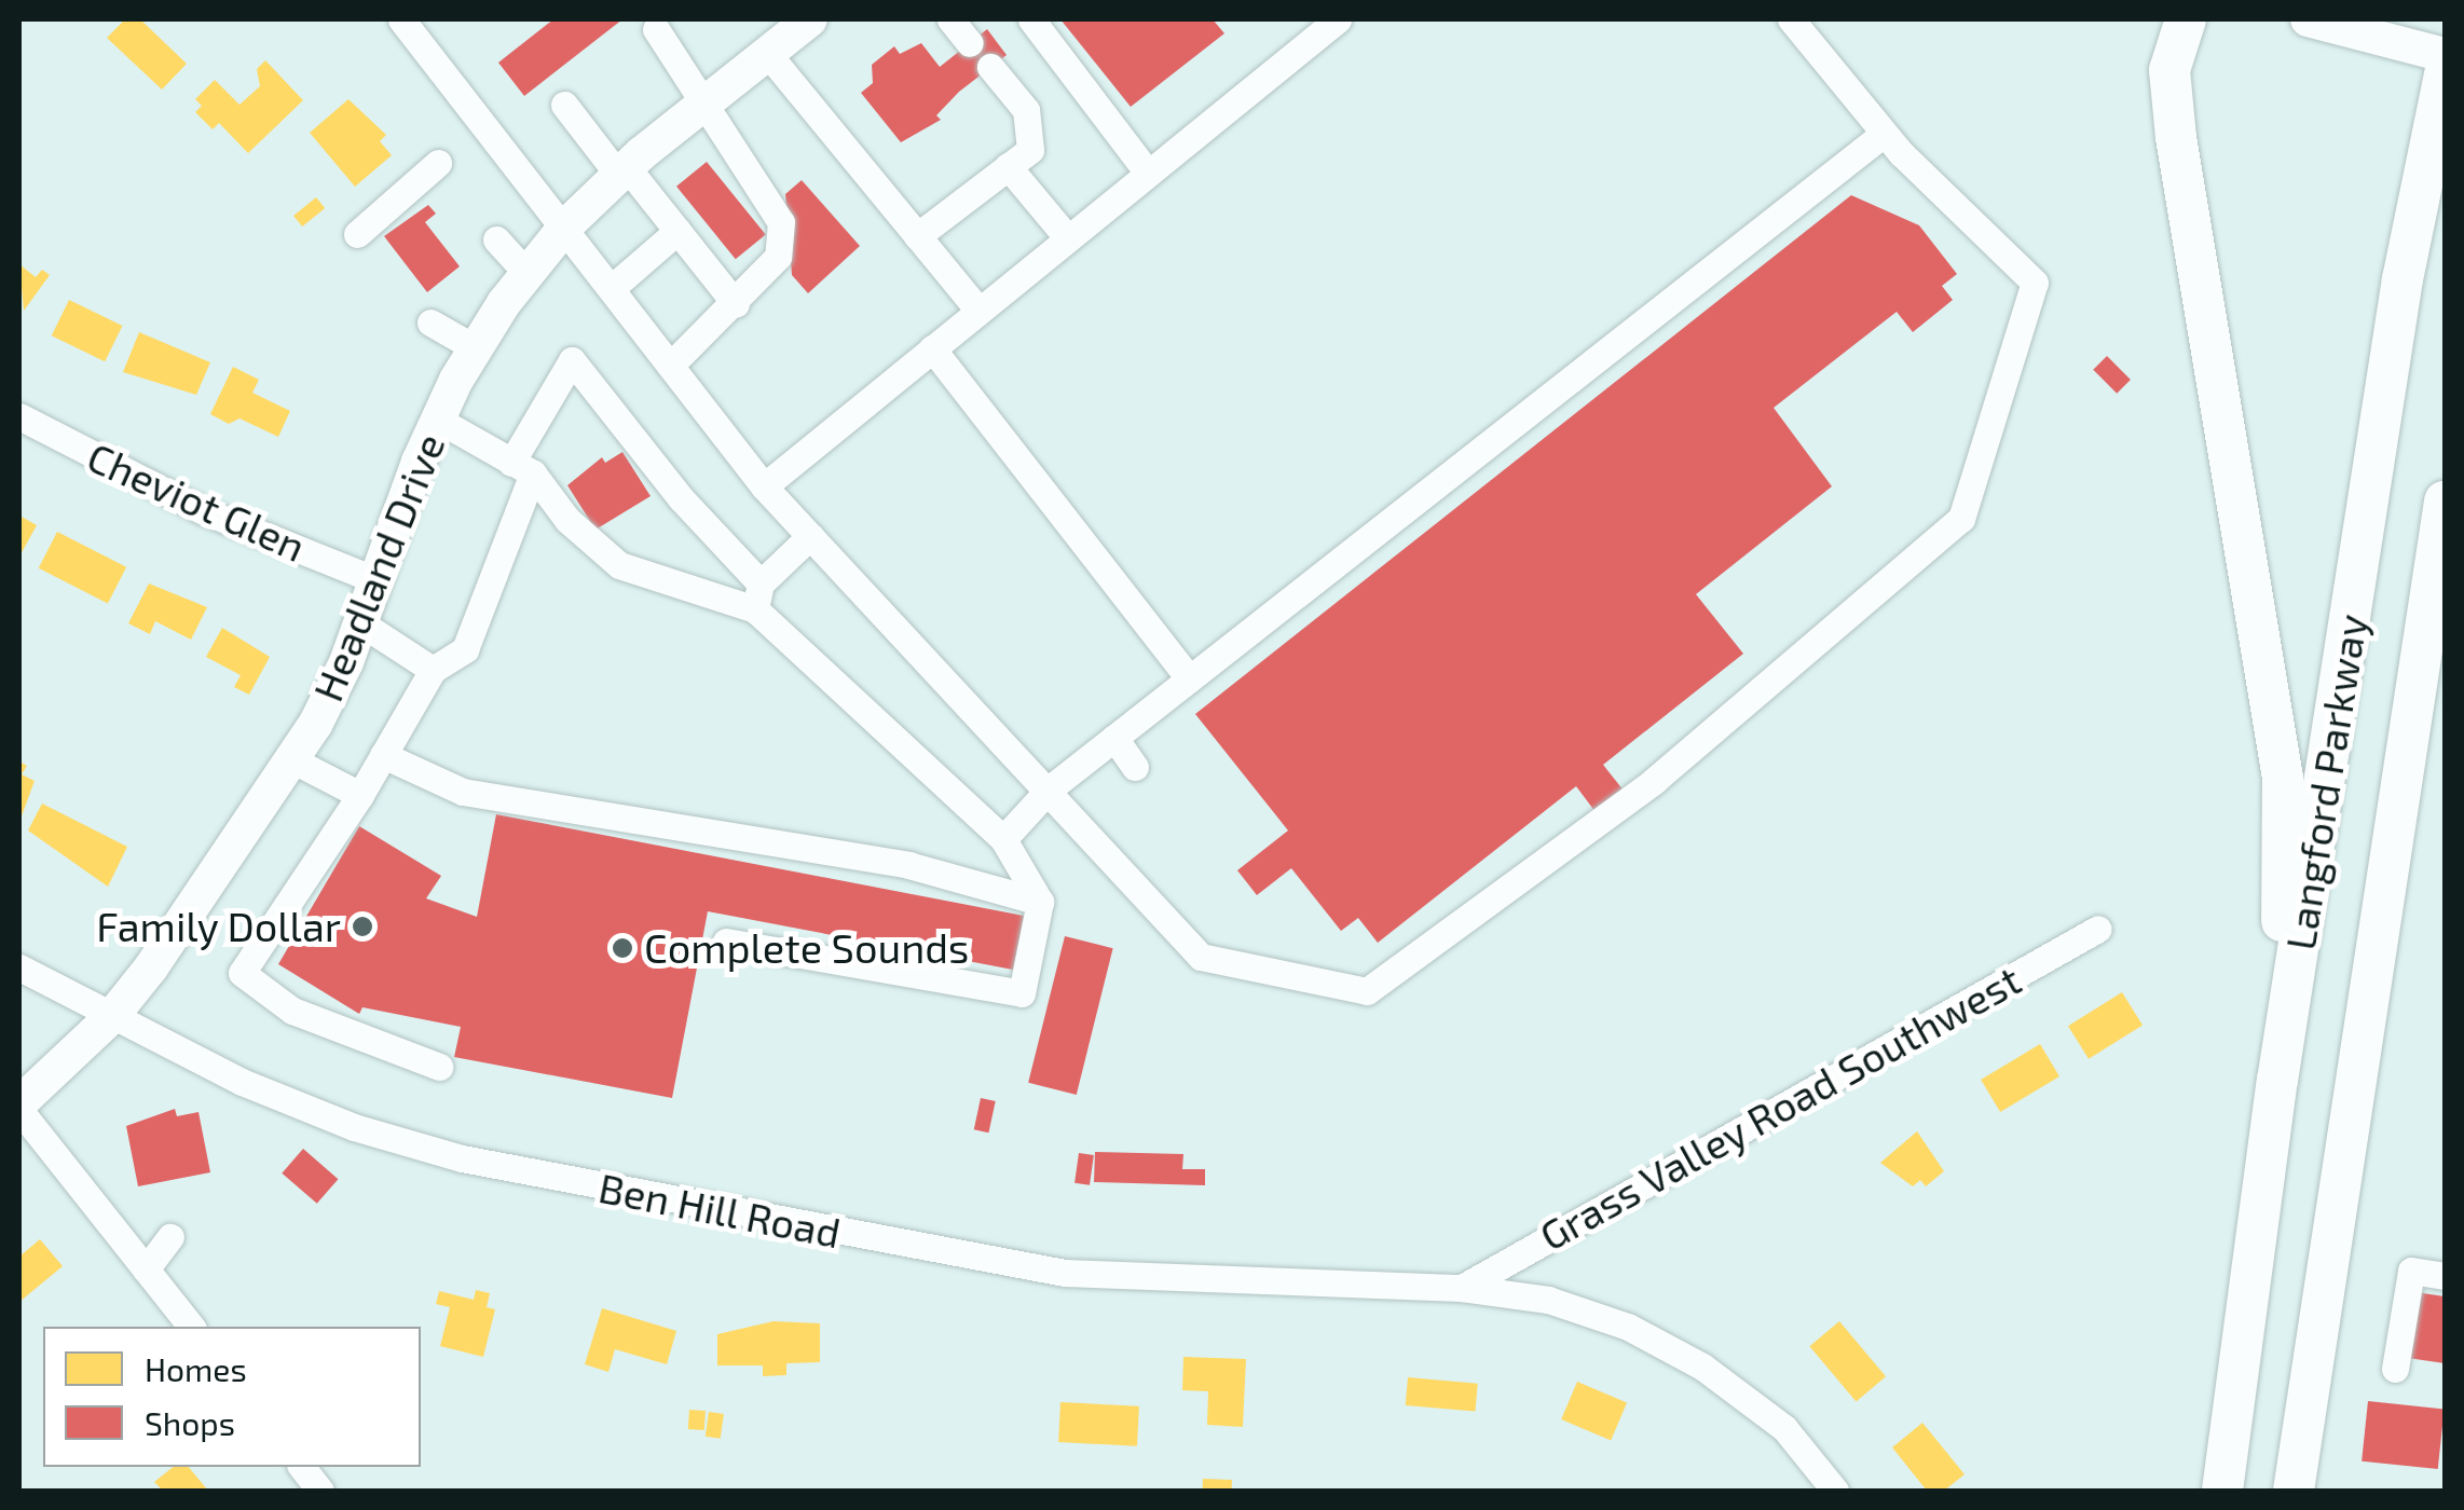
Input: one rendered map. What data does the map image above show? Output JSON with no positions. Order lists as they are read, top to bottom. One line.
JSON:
{"streets":{"highway":["Langford Parkway"],"main road":["Headland Drive"],"street":["Cheviot Glen","Grass Valley Road Southwest","Ben Hill Road"]},"crossings":[["Cheviot Glen","Headland Drive"],["Headland Drive","Ben Hill Road"],["Grass Valley Road Southwest","Ben Hill Road"]],"places":["Family Dollar","Complete Sounds"],"legend":["Homes","Shops"]}
